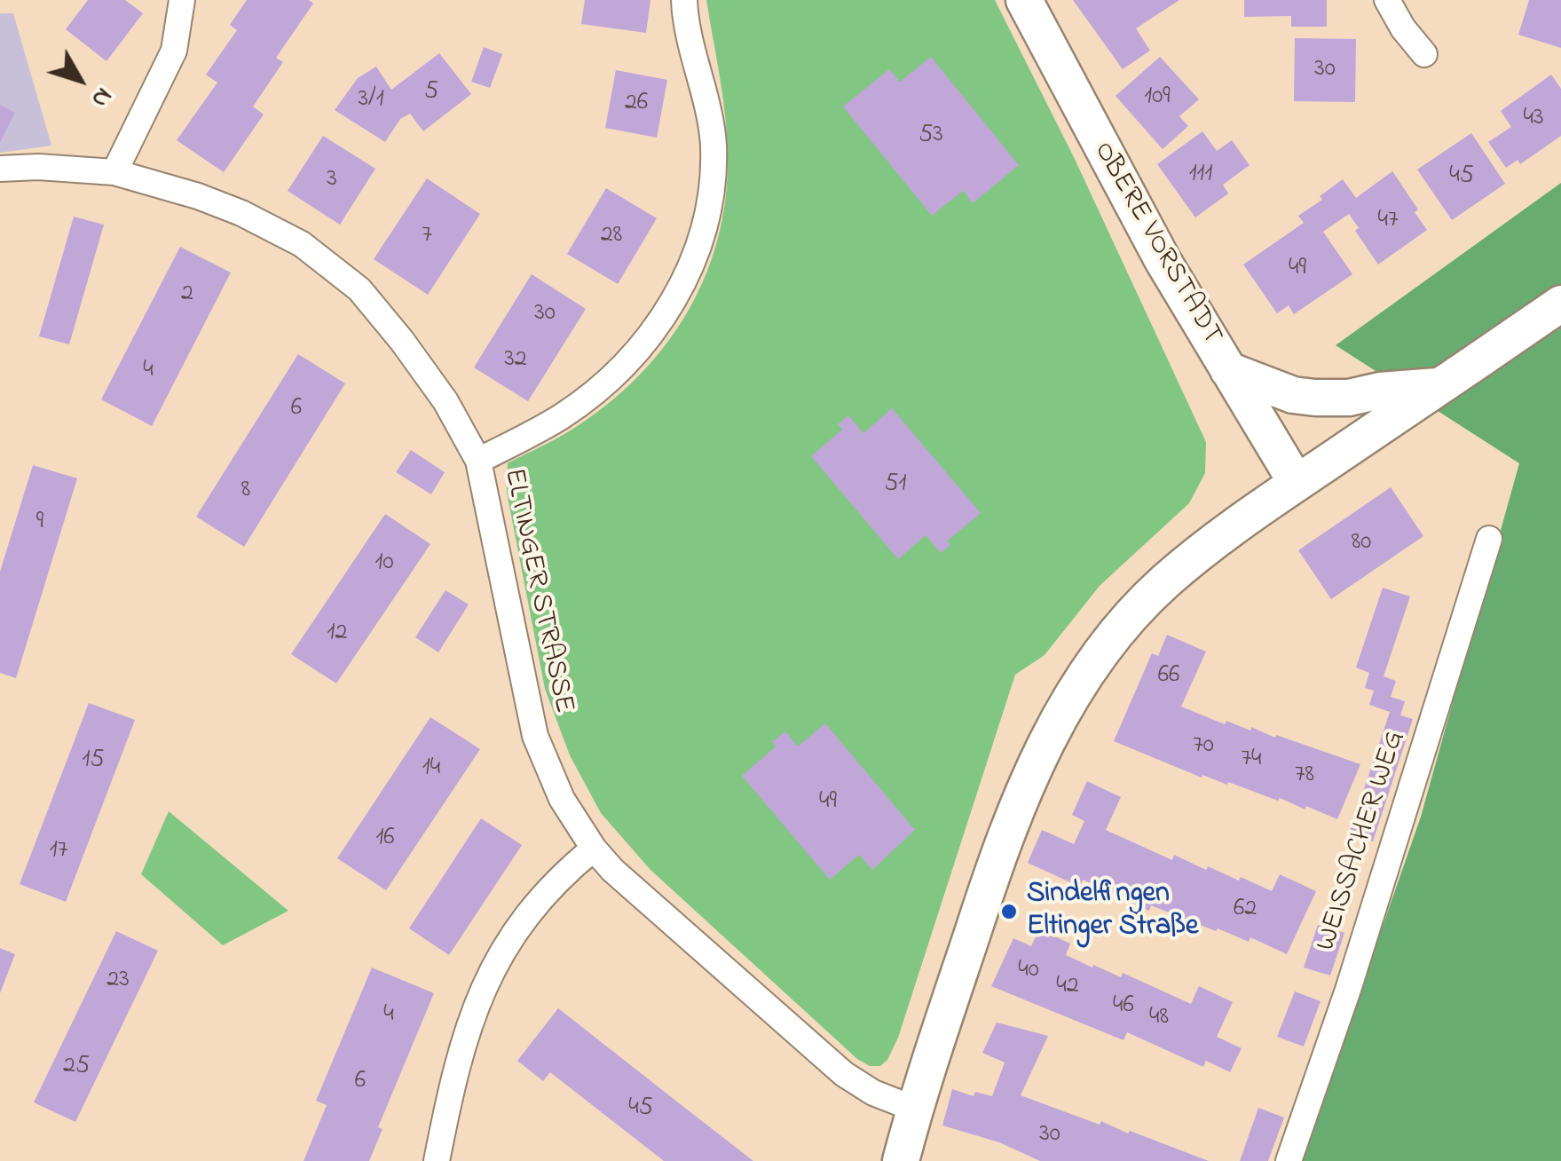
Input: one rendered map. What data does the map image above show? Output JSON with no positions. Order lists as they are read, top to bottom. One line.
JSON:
{"streets":{"main road":["OBERE VORSTADT"],"street":["ELTINGER STRASSE","WEISSACHER WEG"]},"places":["Sindelfingen Eltinger Straße"],"house_numbers":["30","5","109","3/1","26","43","53","111","45","3","47","7","28","49","2","30","32","4","6","51","8","9","80","10","12","66","70","74","15","14","78","49","16","17","62","40","23","42","46","4","48","25","6","45","30"],"north":"bottom right"}
